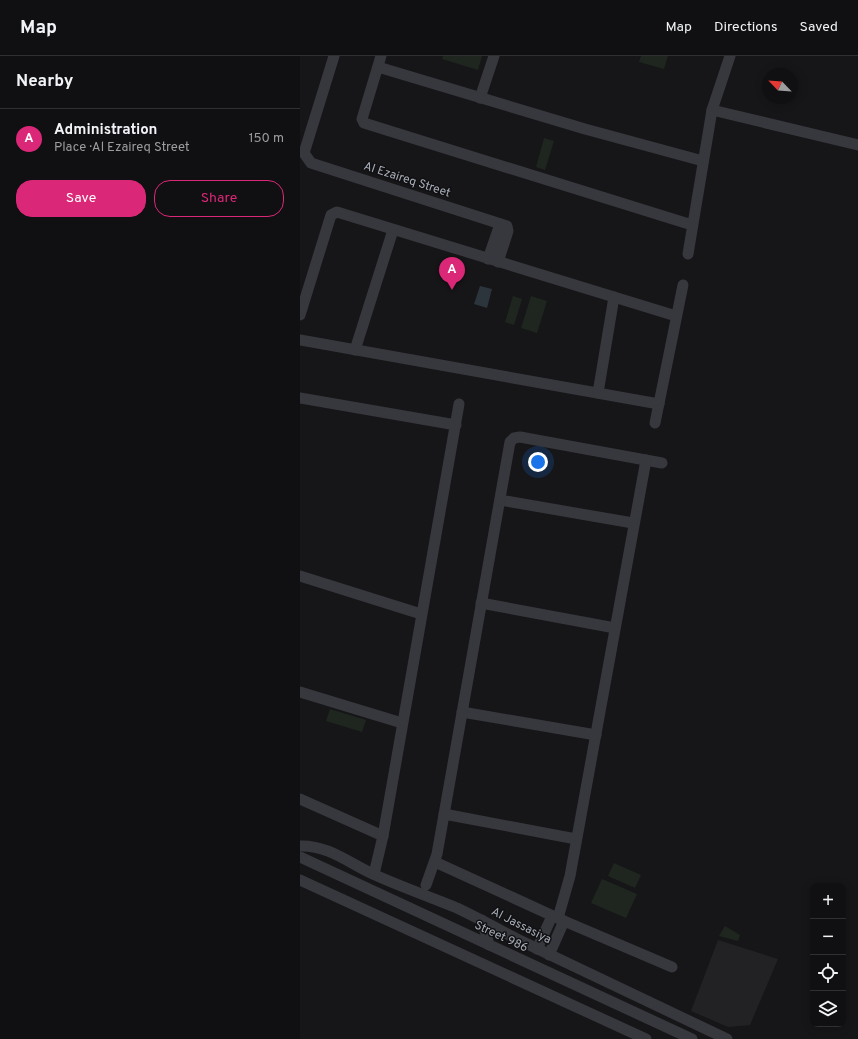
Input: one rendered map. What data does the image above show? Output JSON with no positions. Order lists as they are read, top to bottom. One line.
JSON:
{"streets":{"street":["Al Ezaireq Street","Al Jassasiya","Street 986"]},"north":"top left","page":{"header":"Map","nav":["Map","Directions","Saved"],"heading":"Nearby","list":[{"mark":"A","name":"Administration","note":"Place · Al Ezaireq Street","value":"150 m"}],"buttons":["Save","Share"],"pins":"A","map_buttons":["+","−"]}}
